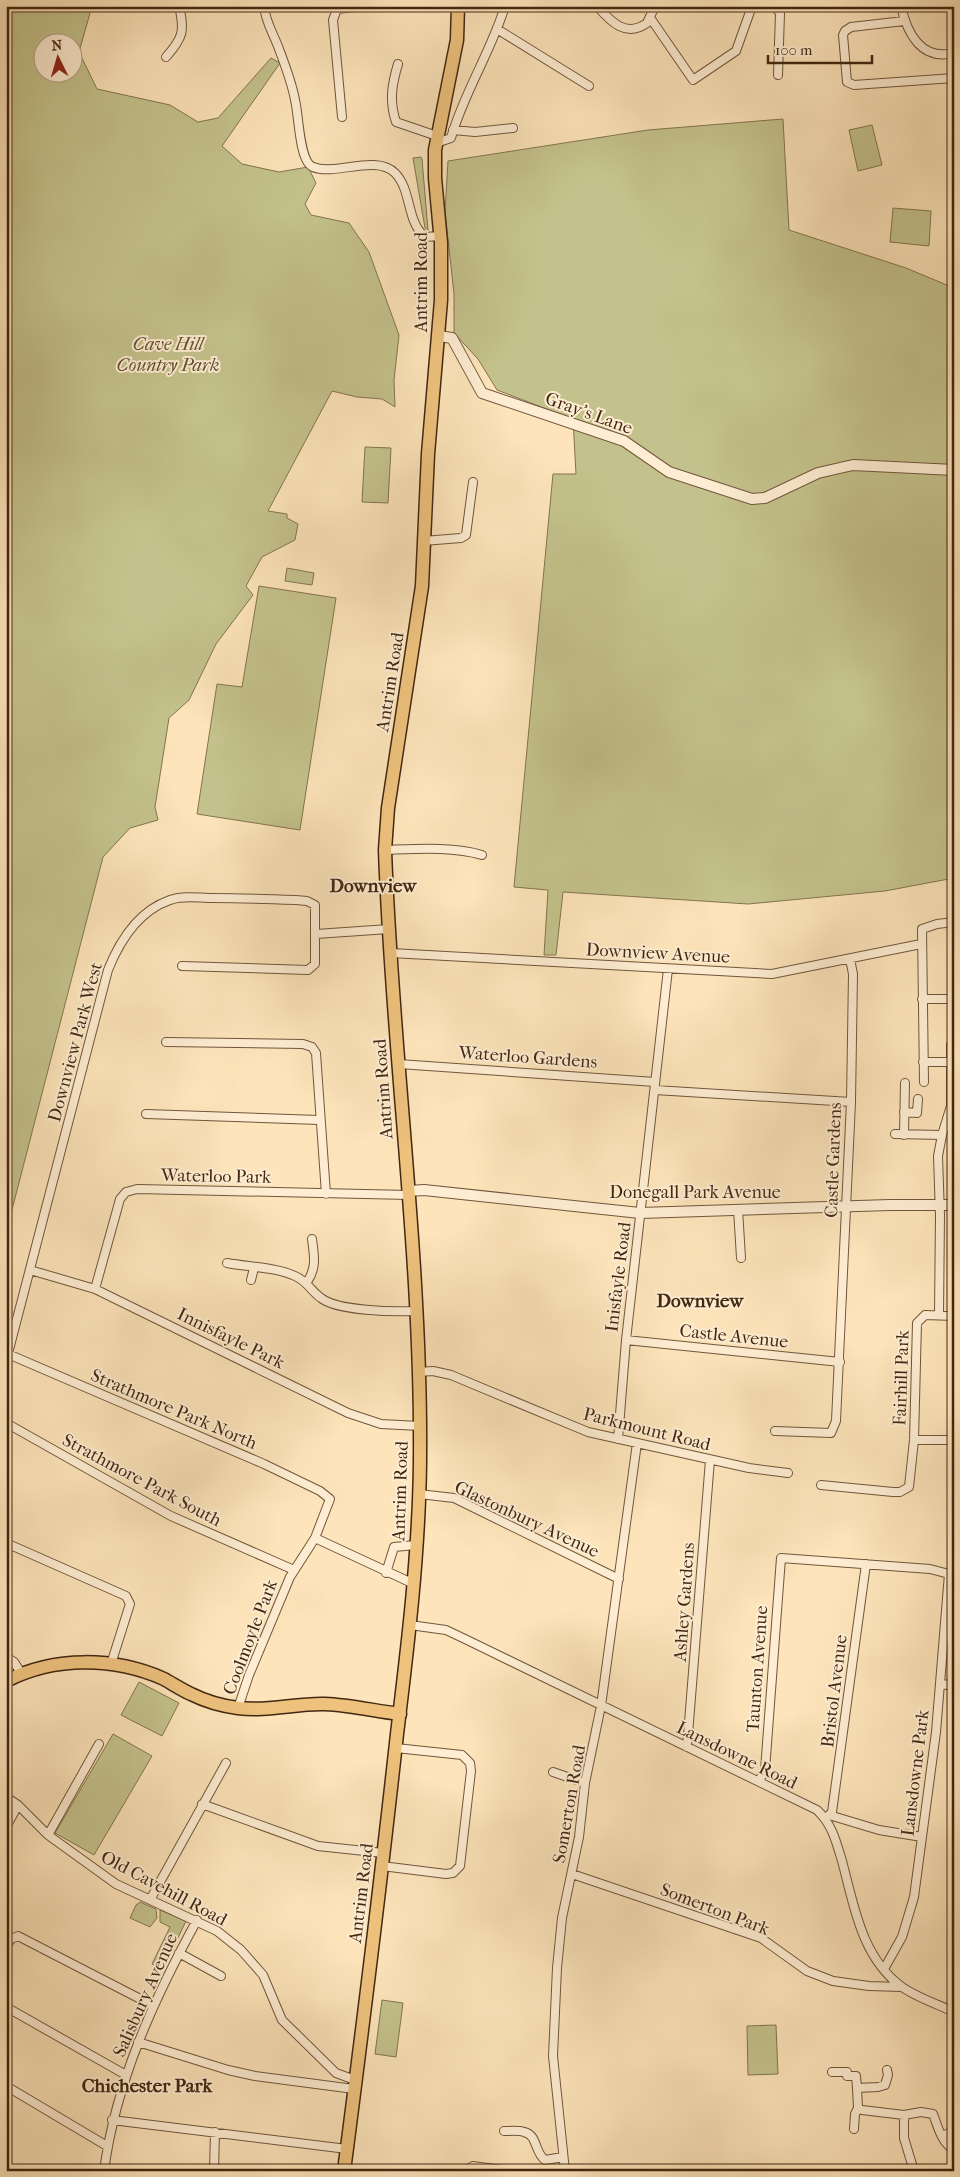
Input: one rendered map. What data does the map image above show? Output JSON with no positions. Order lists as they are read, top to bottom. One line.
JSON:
{"streets":{"main road":["Antrim Road"],"street":["Gray's Lane","Downview Avenue","Downview Park West","Waterloo Gardens","Castle Gardens","Waterloo Park","Donegall Park Avenue","Inisfayle Road","Castle Avenue","Innisfayle Park","Fairhill Park","Strathmore Park North","Parkmount Road","Strathmore Park South","Glastonbury Avenue","Ashley Gardens","Coolmoyle Park","Taunton Avenue","Bristol Avenue","Lansdowne Road","Lansdowne Park","Somerton Road","Old Cavehill Road","Somerton Park","Salisbury Avenue"]},"crossings":[["Antrim Road","Gray's Lane"],["Antrim Road","Downview Avenue"],["Antrim Road","Waterloo Gardens"],["Antrim Road","Waterloo Park"],["Antrim Road","Donegall Park Avenue"],["Antrim Road","Innisfayle Park"],["Antrim Road","Parkmount Road"],["Antrim Road","Glastonbury Avenue"],["Antrim Road","Lansdowne Road"],["Antrim Road","Old Cavehill Road"],["Downview Avenue","Castle Gardens"],["Downview Avenue","Inisfayle Road"],["Downview Park West","Innisfayle Park"],["Downview Park West","Strathmore Park North"],["Waterloo Gardens","Castle Gardens"],["Waterloo Gardens","Inisfayle Road"],["Castle Gardens","Donegall Park Avenue"],["Castle Gardens","Castle Avenue"],["Waterloo Park","Donegall Park Avenue"],["Waterloo Park","Innisfayle Park"],["Donegall Park Avenue","Inisfayle Road"],["Inisfayle Road","Castle Avenue"],["Inisfayle Road","Parkmount Road"],["Strathmore Park North","Coolmoyle Park"],["Parkmount Road","Ashley Gardens"],["Parkmount Road","Somerton Road"],["Strathmore Park South","Coolmoyle Park"],["Glastonbury Avenue","Somerton Road"],["Ashley Gardens","Lansdowne Road"],["Taunton Avenue","Bristol Avenue"],["Taunton Avenue","Lansdowne Road"],["Taunton Avenue","Lansdowne Park"],["Bristol Avenue","Lansdowne Road"],["Bristol Avenue","Lansdowne Park"],["Lansdowne Road","Lansdowne Park"],["Lansdowne Road","Somerton Road"],["Somerton Road","Somerton Park"],["Old Cavehill Road","Salisbury Avenue"]],"districts":["Downview","Downview","Chichester Park"],"parks":["Cave Hill Country Park"],"scale_bar":"100 m","north":"top"}
